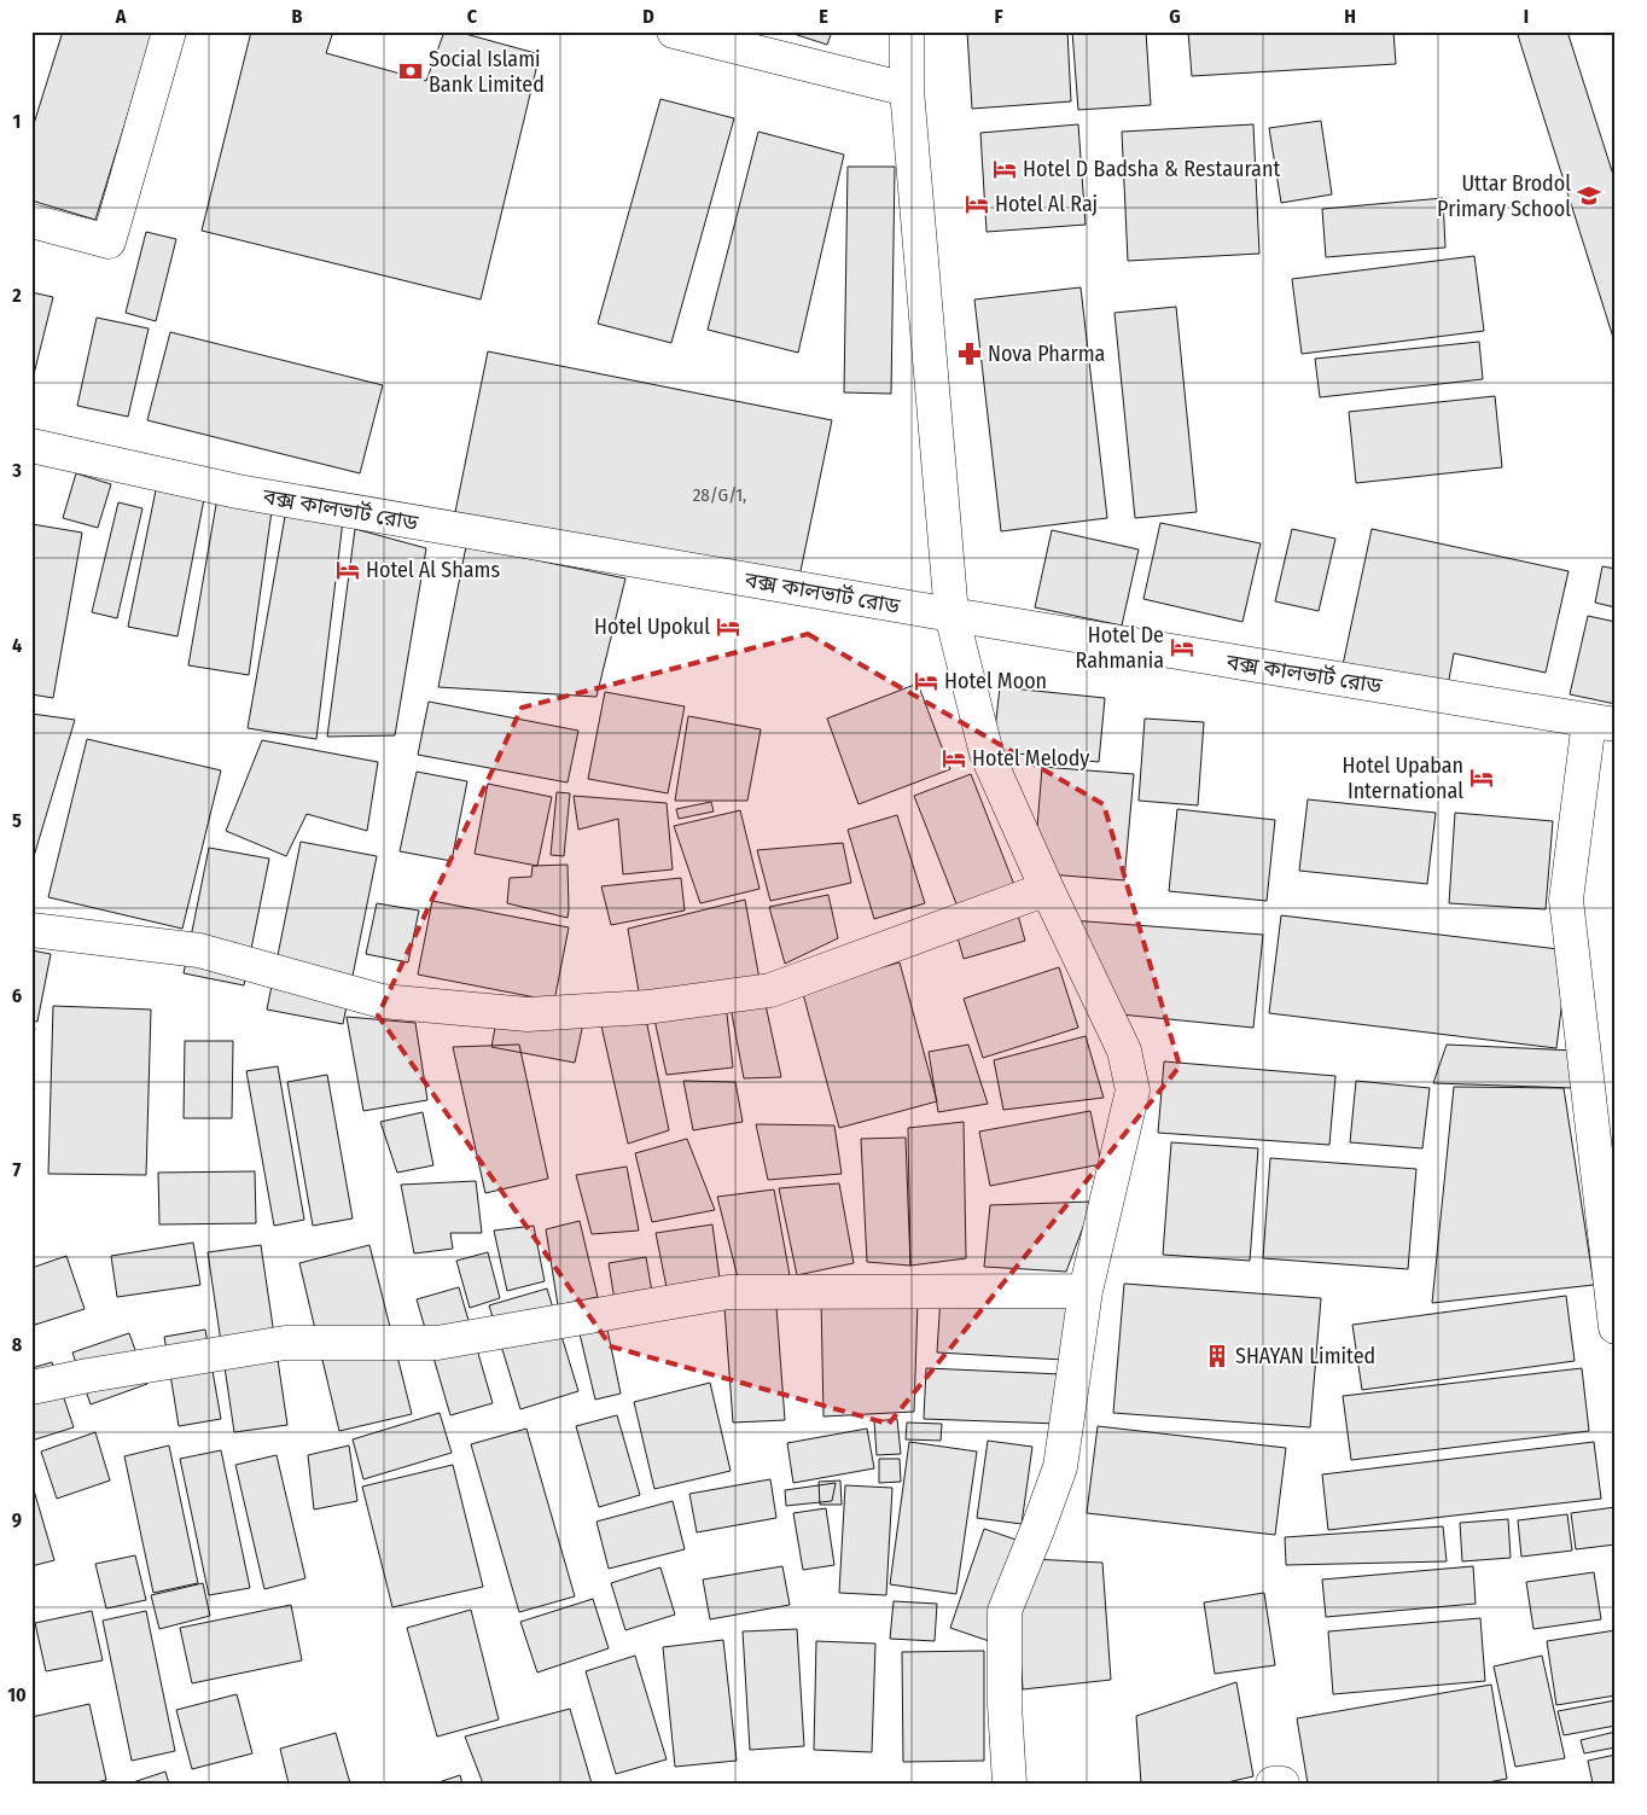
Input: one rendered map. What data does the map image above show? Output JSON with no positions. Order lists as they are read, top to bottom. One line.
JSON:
{"streets":{"street":["বক্স কালভার্ট রোড"]},"places":{"bank":["Social Islami Bank Limited"],"hotel":["Hotel D Badsha & Restaurant","Hotel Al Raj","Hotel Al Shams","Hotel Upokul","Hotel De Rahmania","Hotel Moon","Hotel Melody","Hotel Upaban International"],"school or university":["Uttar Brodol Primary School"],"pharmacy":["Nova Pharma"],"building":["SHAYAN Limited"]},"house_numbers":["28/G/1,"],"grid":{"columns":["A","B","C","D","E","F","G","H","I"],"rows":["1","2","3","4","5","6","7","8","9","10"]}}
